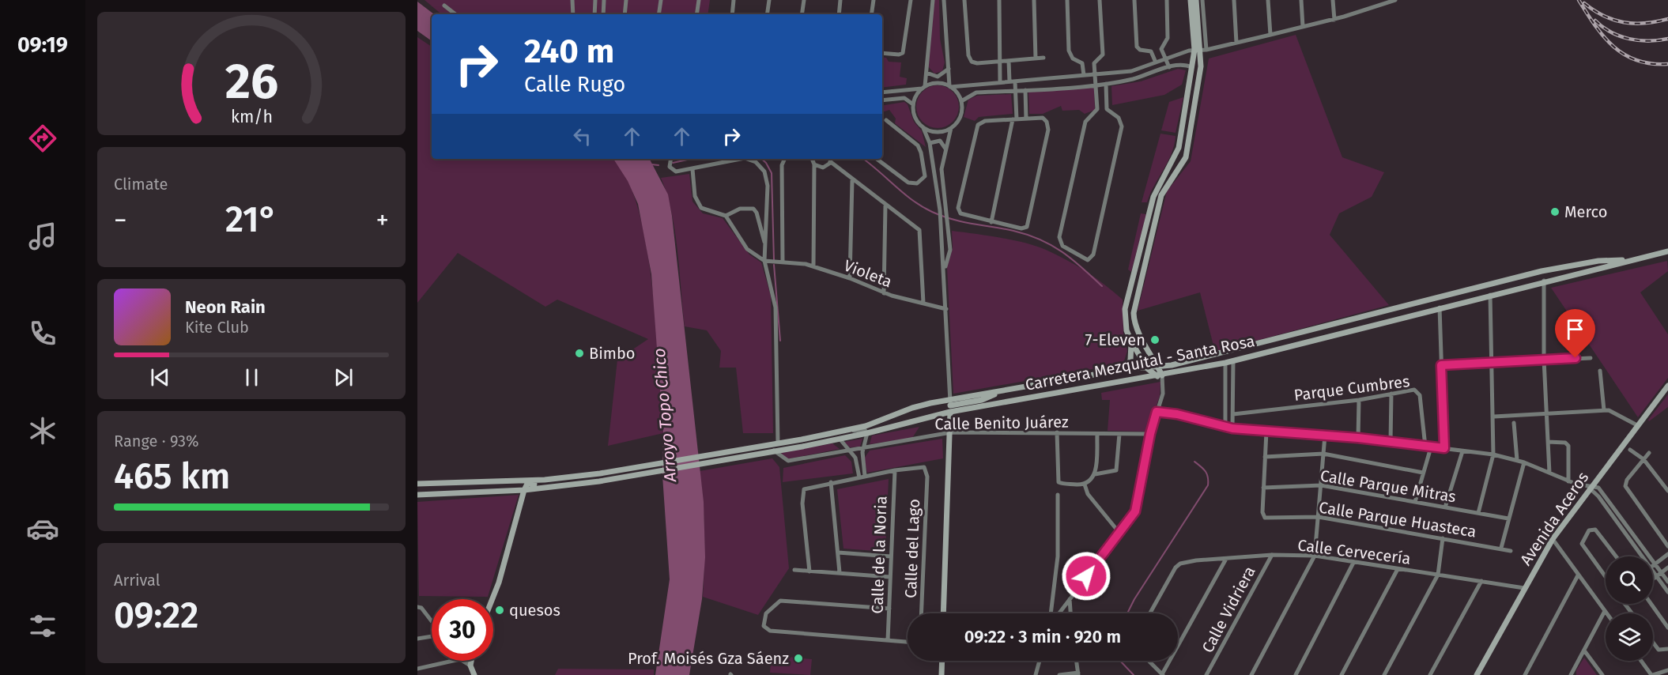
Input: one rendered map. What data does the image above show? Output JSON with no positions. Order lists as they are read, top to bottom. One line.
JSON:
{"streets":{"main road":["Carretera Mezquital - Santa Rosa","Avenida Aceros"],"street":["Violeta","Parque Cumbres","Calle Benito Juárez","Calle Parque Mitras","Calle Parque Huasteca","Calle del Lago","Calle Cervecería","Calle de la Noria","Calle Vidriera"]},"crossings":[["Carretera Mezquital - Santa Rosa","Calle Benito Juárez"],["Calle Parque Mitras","Calle Parque Huasteca"],["Avenida Aceros","Calle Cervecería"],["Calle del Lago","Calle de la Noria"],["Calle Cervecería","Calle Vidriera"]],"water":["Arroyo Topo Chico"],"places":["Merco","7-Eleven","Bimbo","quesos","Prof. Moisés Gza Sáenz"],"page":{"tabs":"09:19","turn":["240 m","Calle Rugo"],"tile":["Climate",["Range · 93%","465 km"],["Arrival","09:22"]],"heat":["−","21°","+"],"song":["Neon Rain","Kite Club"],"limit":"30","trip":"09:22 · 3 min · 920 m","gauge":["26","km/h"]}}
